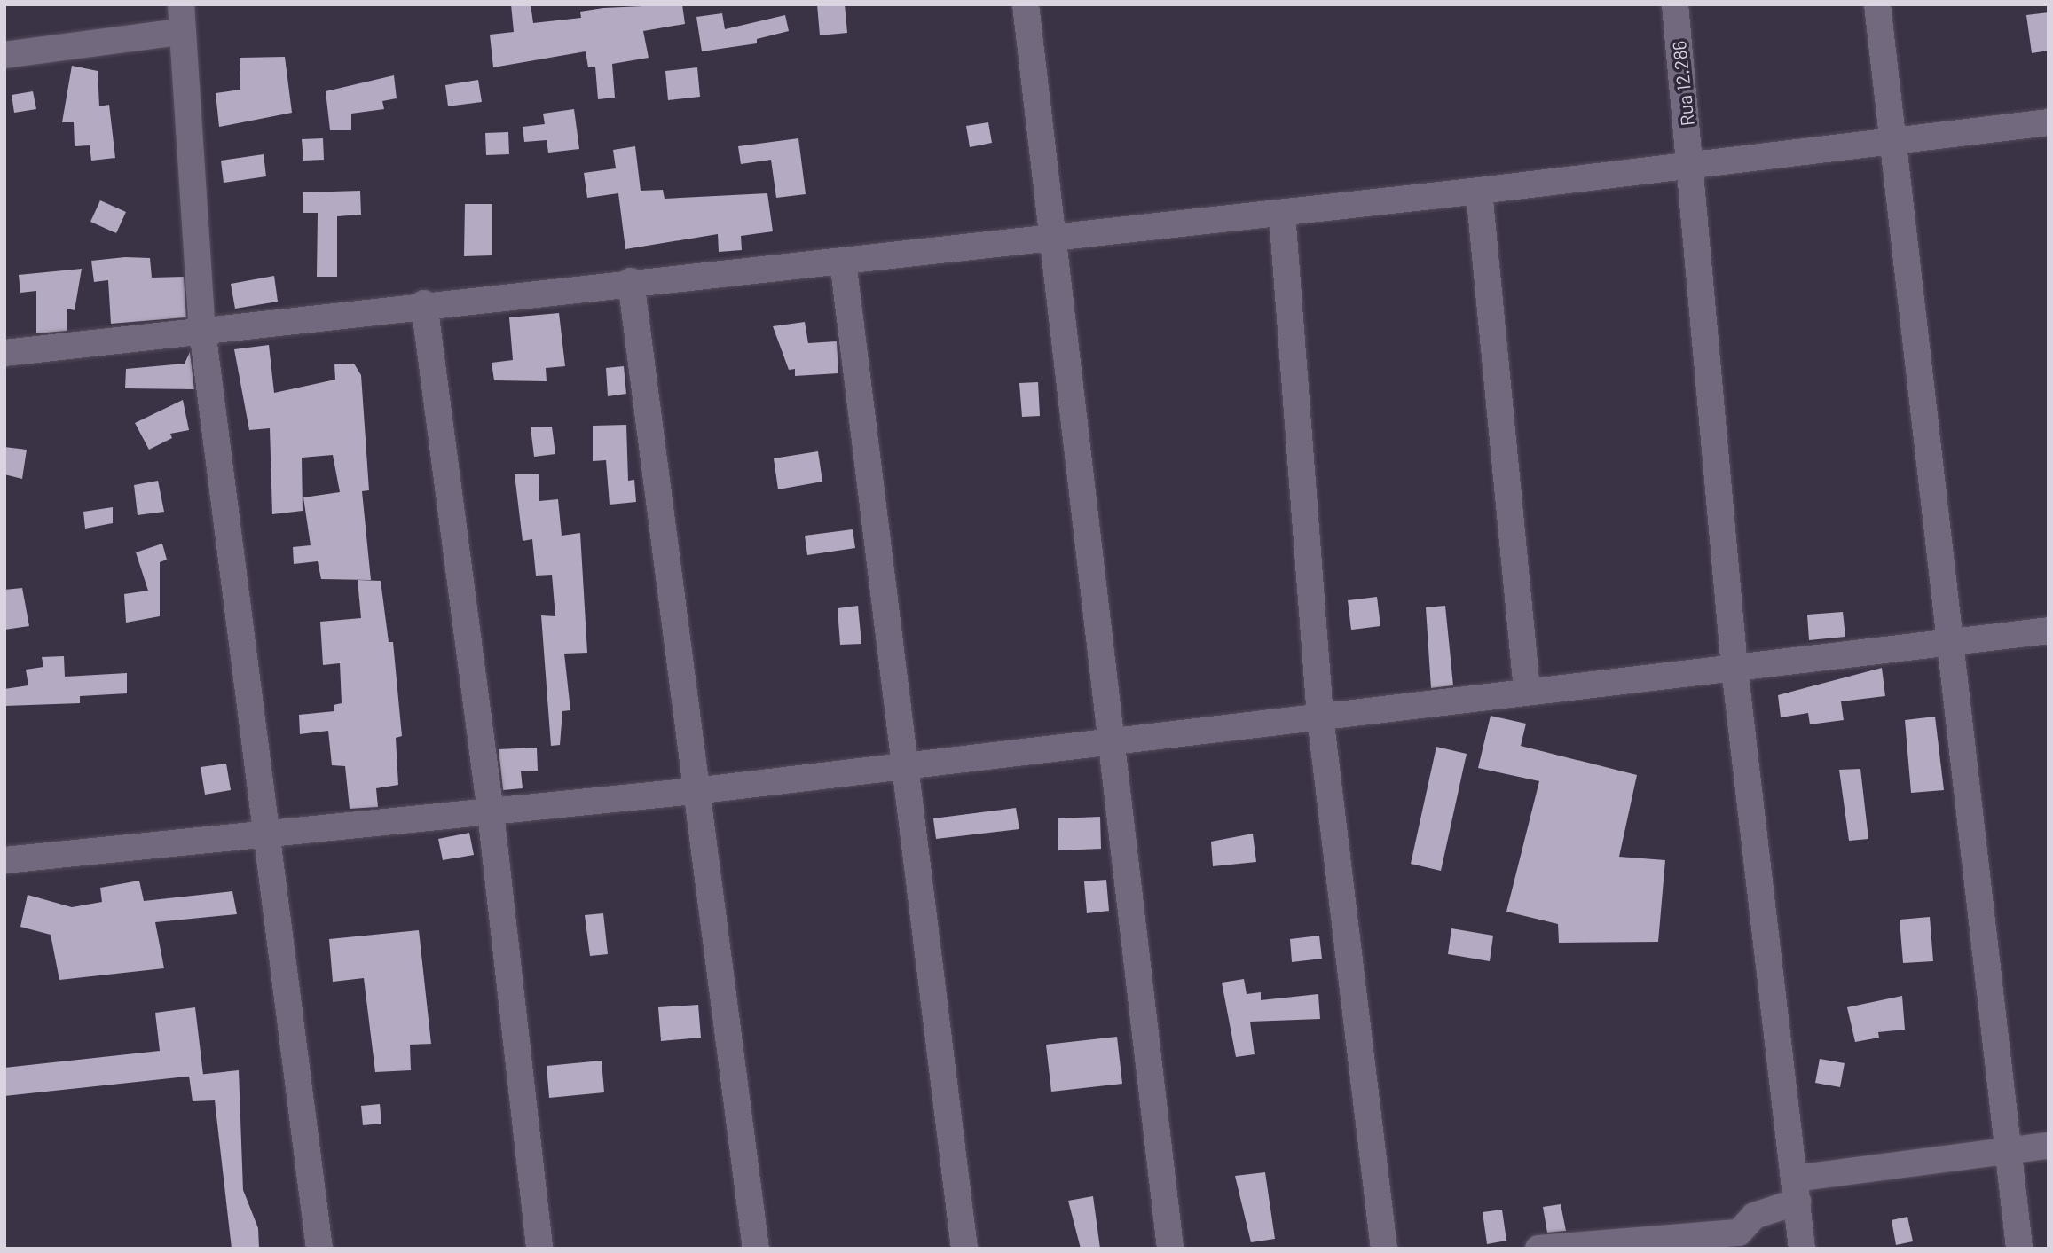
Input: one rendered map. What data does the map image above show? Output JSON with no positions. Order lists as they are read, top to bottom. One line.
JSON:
{"streets":{"street":["Rua 12.286"]}}
